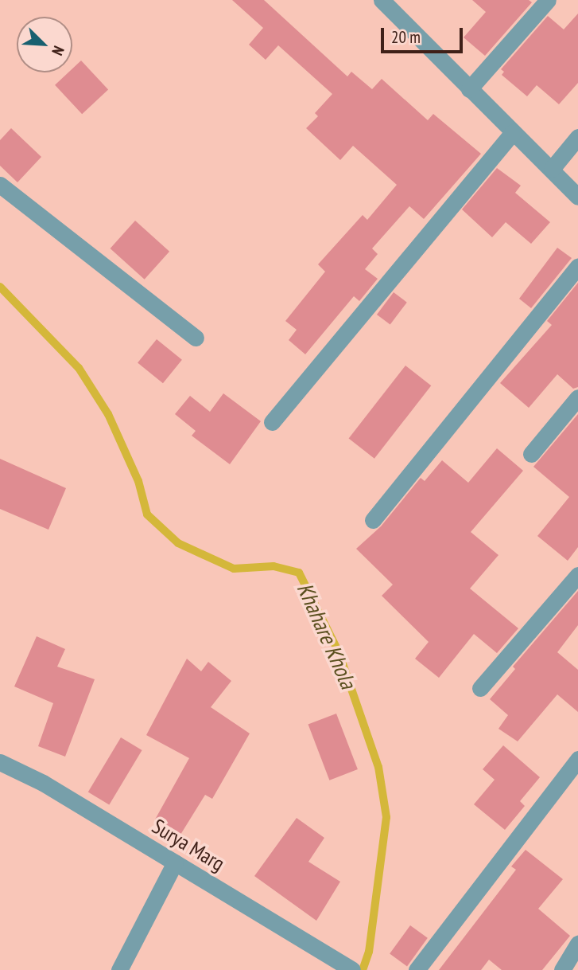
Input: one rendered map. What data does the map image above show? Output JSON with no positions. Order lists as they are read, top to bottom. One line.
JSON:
{"streets":{"street":["Surya Marg"]},"water":["Khahare Khola"],"scale_bar":"20 m","north":"bottom right"}
